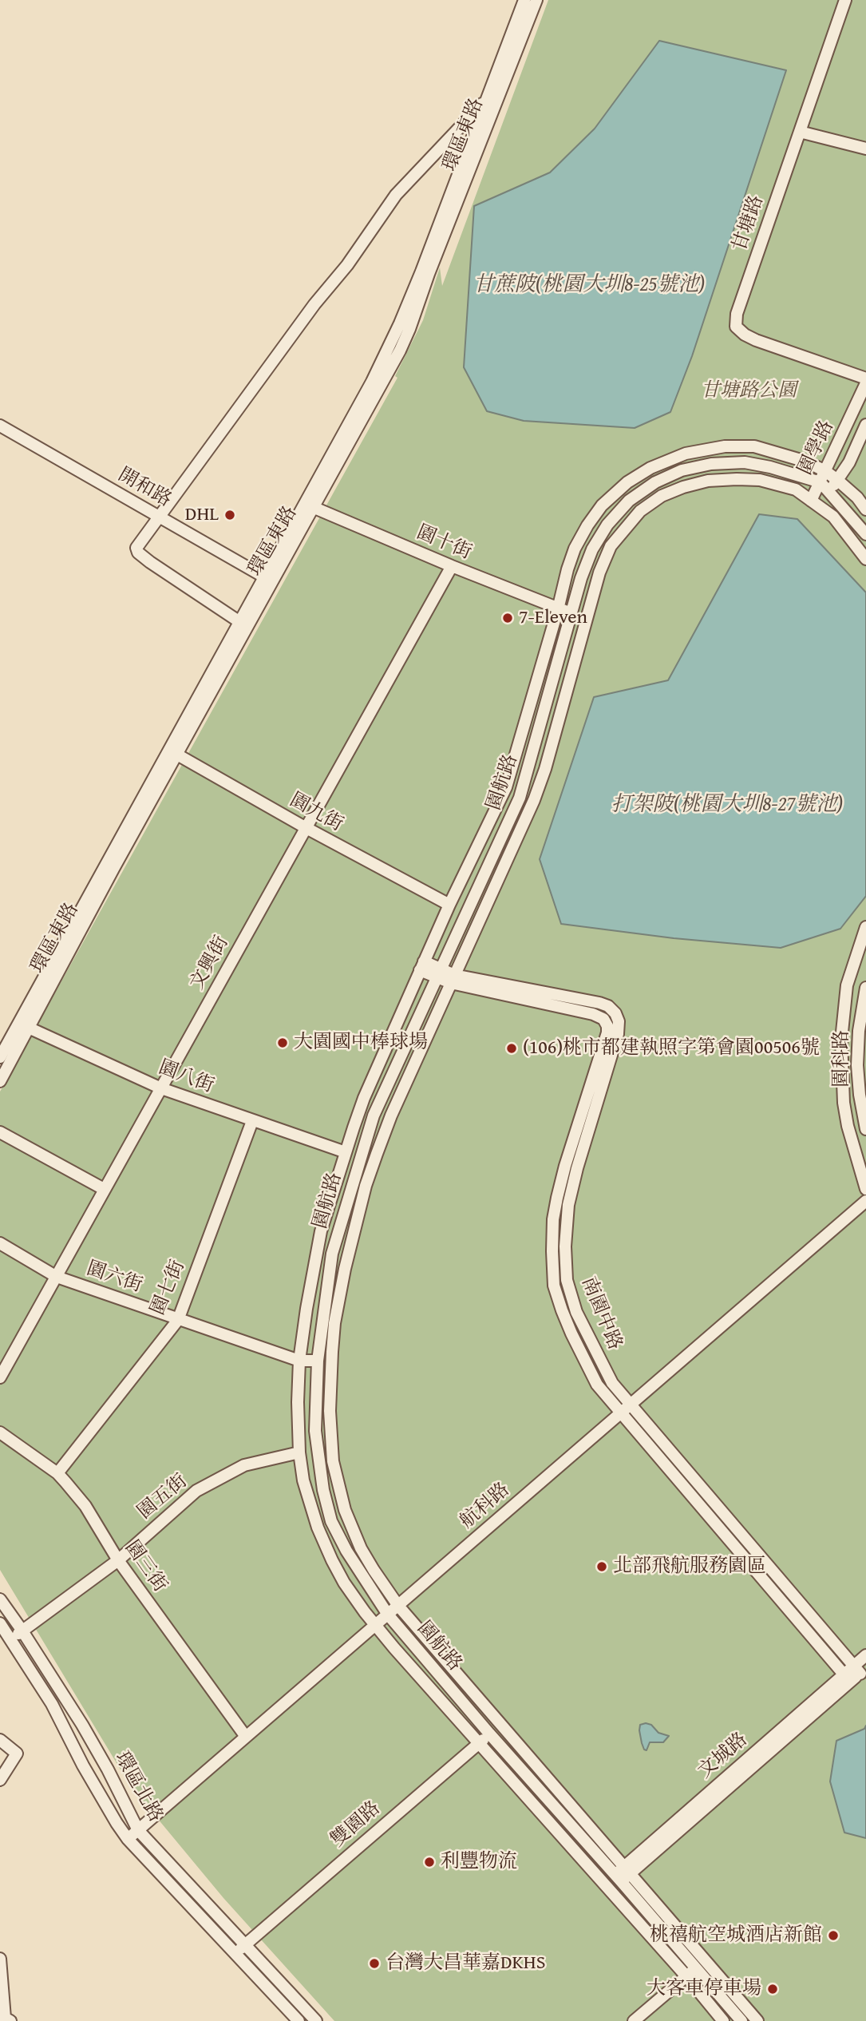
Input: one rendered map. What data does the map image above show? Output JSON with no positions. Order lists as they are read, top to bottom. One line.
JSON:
{"streets":{"street":["環區東路","甘塘路","園學路","開和路","園十街","園航路","園九街","文興街","園科路","園八街","園六街","園七街","南園中路","園五街","航科路","園三街","文城路","環區北路","雙園路"]},"crossings":[["環區東路","開和路"],["環區東路","園十街"],["環區東路","園九街"],["環區東路","園八街"],["園學路","園航路"],["園十街","園航路"],["園十街","文興街"],["園航路","園六街"],["園航路","南園中路"],["園航路","航科路"],["園航路","文城路"],["園航路","雙園路"],["園九街","文興街"],["文興街","園八街"],["文興街","園六街"],["園八街","園七街"],["園六街","園七街"],["園七街","園三街"],["南園中路","航科路"],["南園中路","文城路"],["園五街","園三街"],["園五街","環區北路"],["航科路","園三街"],["航科路","環區北路"],["環區北路","雙園路"]],"water":["甘蔗陂(桃園大圳8-25號池)","打架陂(桃園大圳8-27號池)"],"parks":["甘塘路公園"],"places":["DHL","7-Eleven","大園國中棒球場","(106)桃市都建執照字第會園00506號","北部飛航服務園區","利豐物流","桃禧航空城酒店新館","台灣大昌華嘉DKHS","大客車停車場"]}
